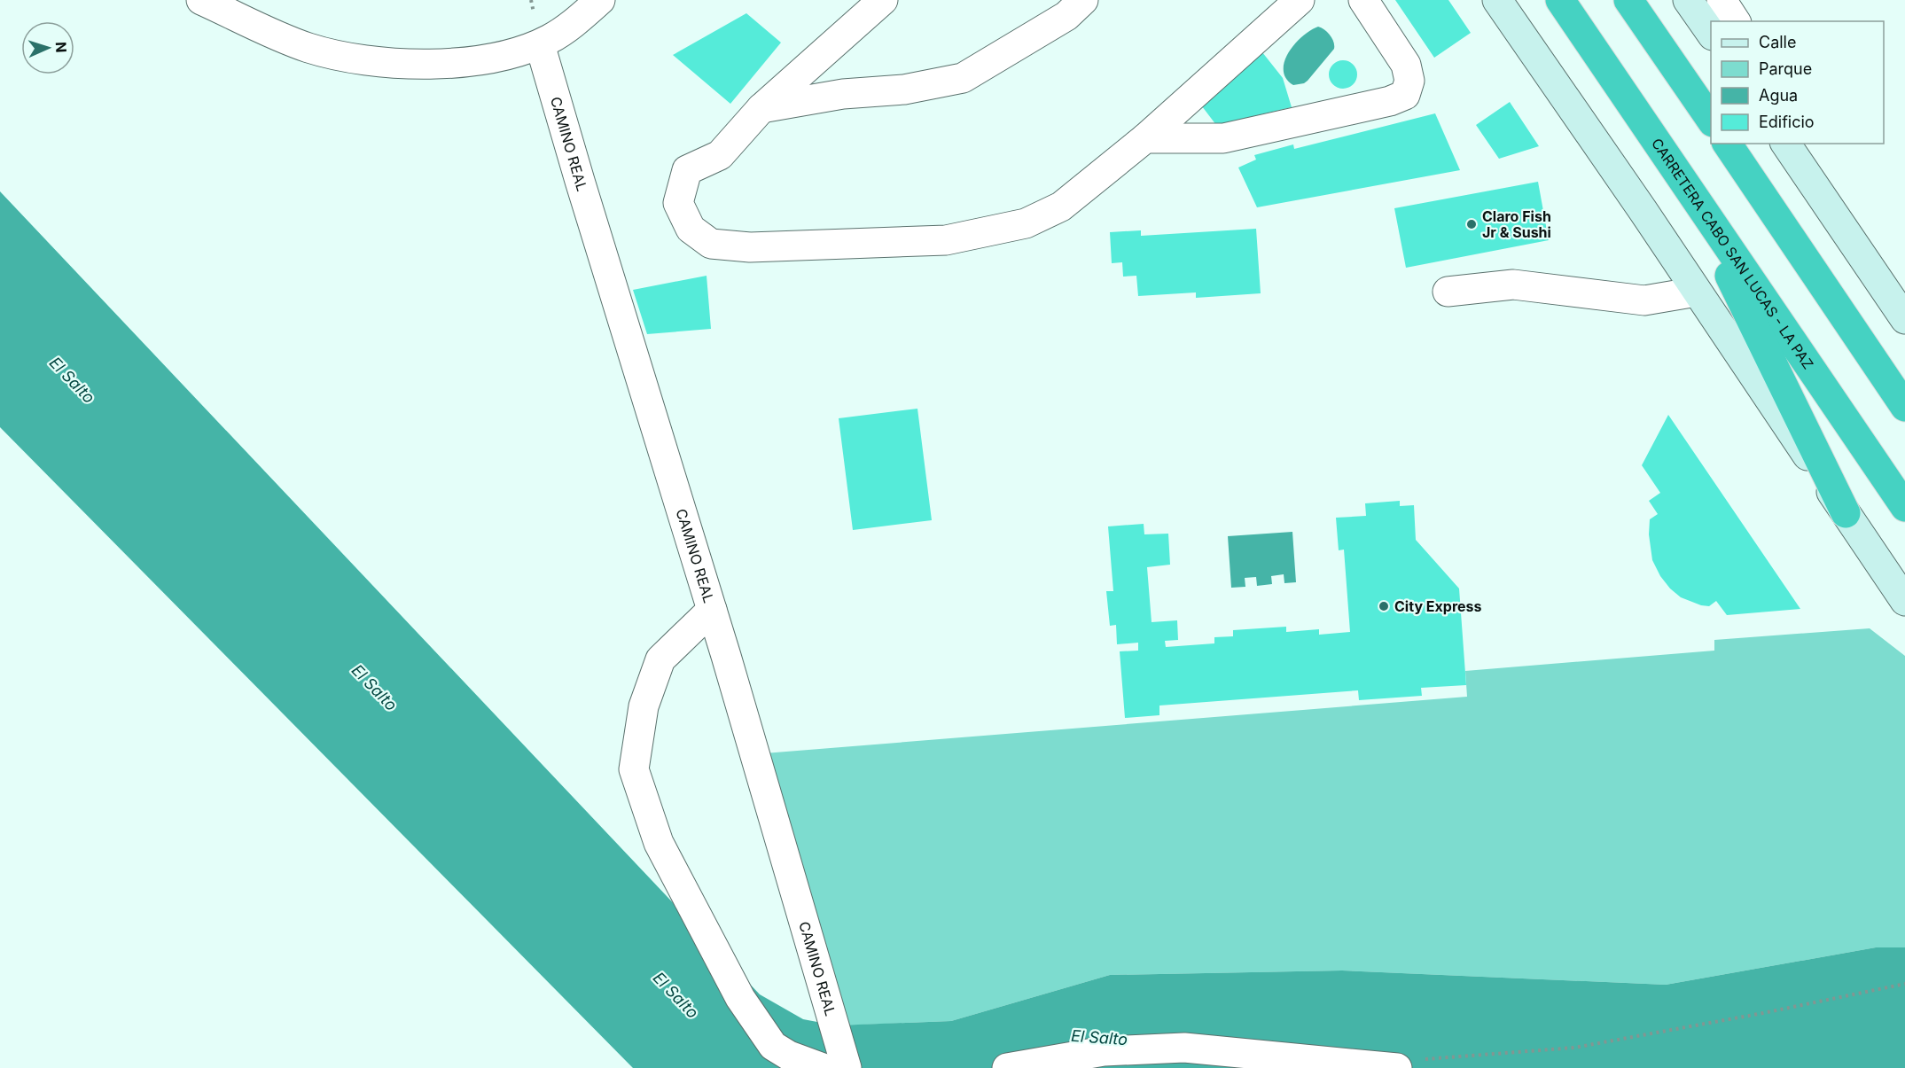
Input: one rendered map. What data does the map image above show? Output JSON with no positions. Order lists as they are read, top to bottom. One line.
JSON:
{"streets":{"highway":["CARRETERA CABO SAN LUCAS - LA PAZ"],"street":["CAMINO REAL"]},"water":["El Salto"],"places":["Claro Fish Jr & Sushi","City Express"],"legend":["Calle","Parque","Agua","Edificio"],"north":"right"}
